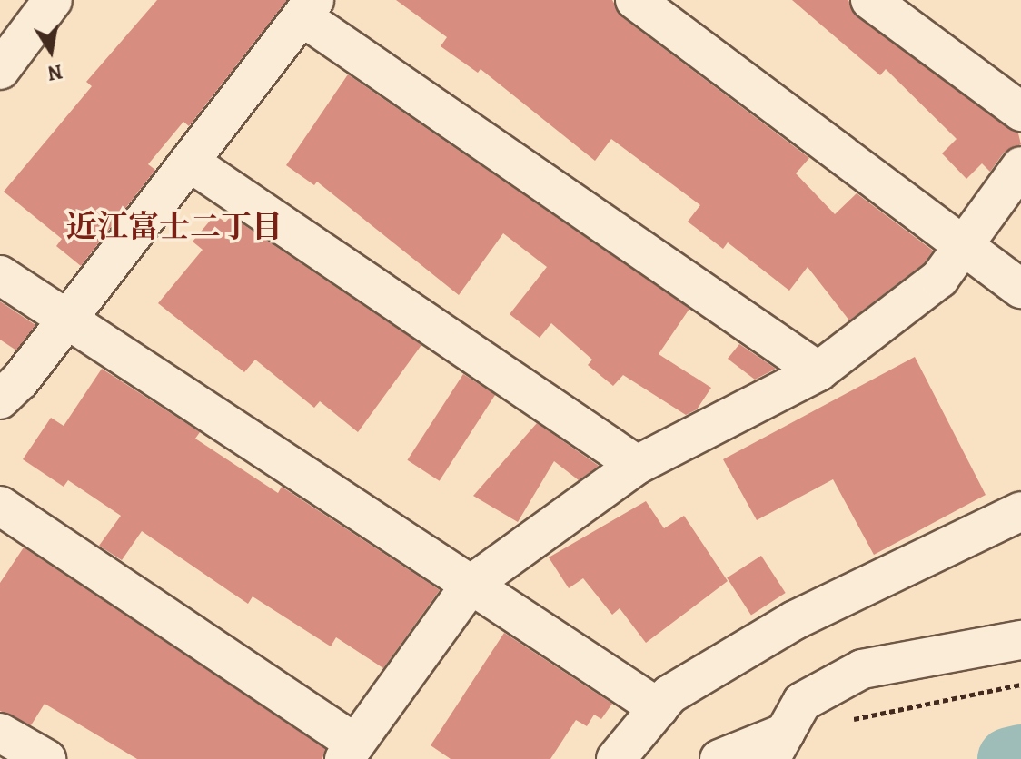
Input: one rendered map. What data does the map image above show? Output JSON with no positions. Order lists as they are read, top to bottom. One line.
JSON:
{"districts":["近江富士二丁目"],"north":"bottom"}
